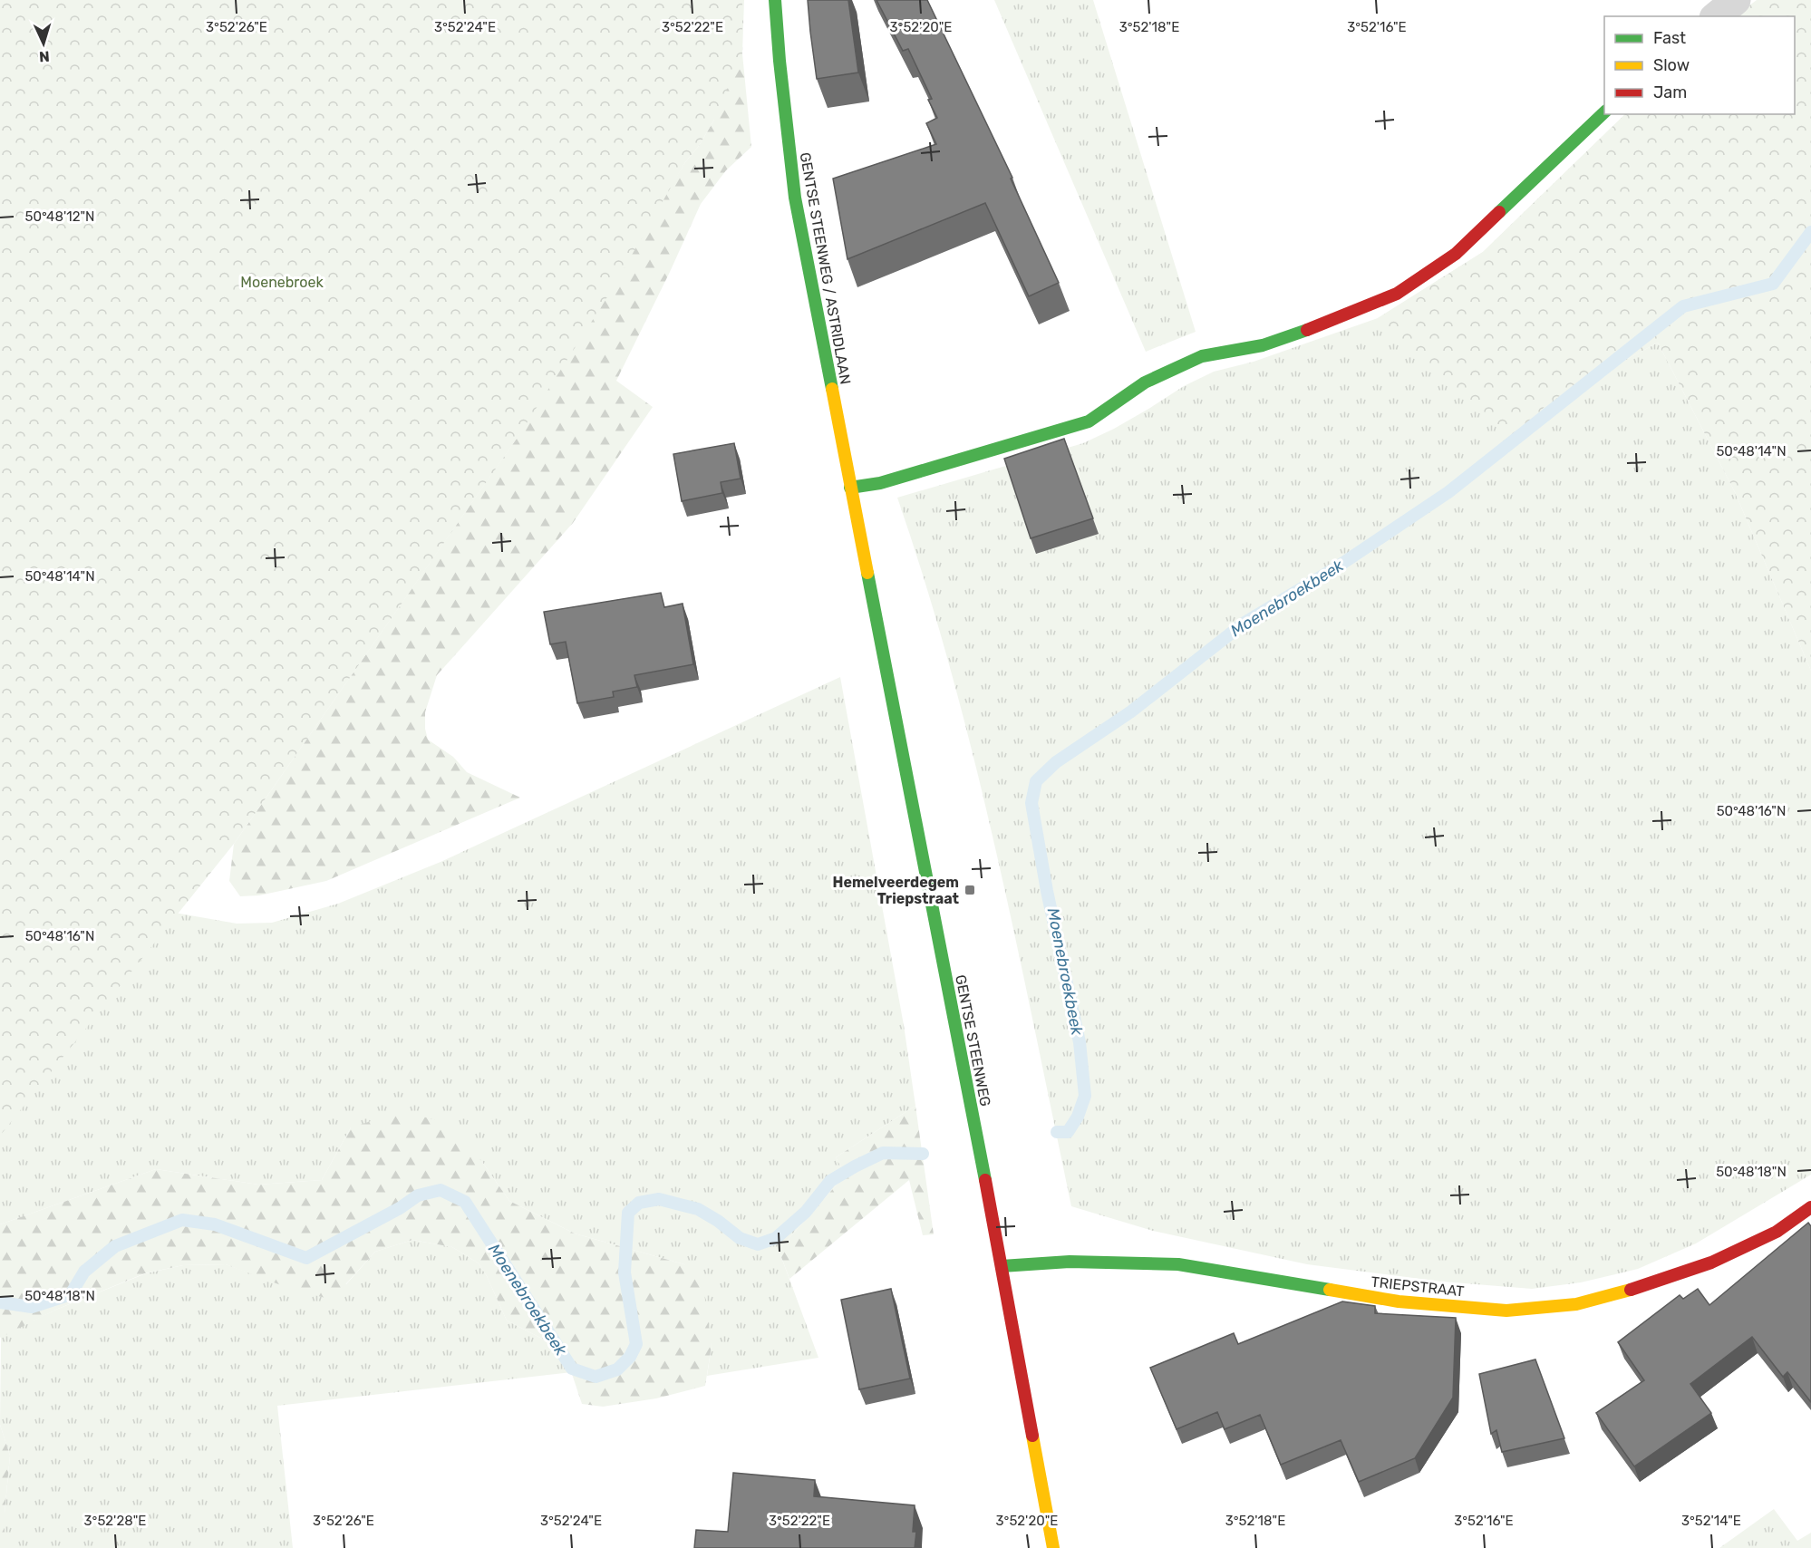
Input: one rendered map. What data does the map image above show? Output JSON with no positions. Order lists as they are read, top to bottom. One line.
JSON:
{"streets":{"street":["GENTSE STEENWEG / ASTRIDLAAN","GENTSE STEENWEG","TRIEPSTRAAT"]},"crossings":[["GENTSE STEENWEG / ASTRIDLAAN","GENTSE STEENWEG"],["GENTSE STEENWEG","TRIEPSTRAAT"]],"water":["Moenebroekbeek"],"parks":["Moenebroek"],"places":{"transit":["Hemelveerdegem Triepstraat"]},"legend":["Fast","Slow","Jam"],"north":"bottom","coordinates":["3°52'26\"E","3°52'24\"E","3°52'22\"E","3°52'20\"E","3°52'18\"E","3°52'16\"E","50°48'12\"N","50°48'14\"N","50°48'16\"N","50°48'18\"N","3°52'28\"E","3°52'14\"E"]}
